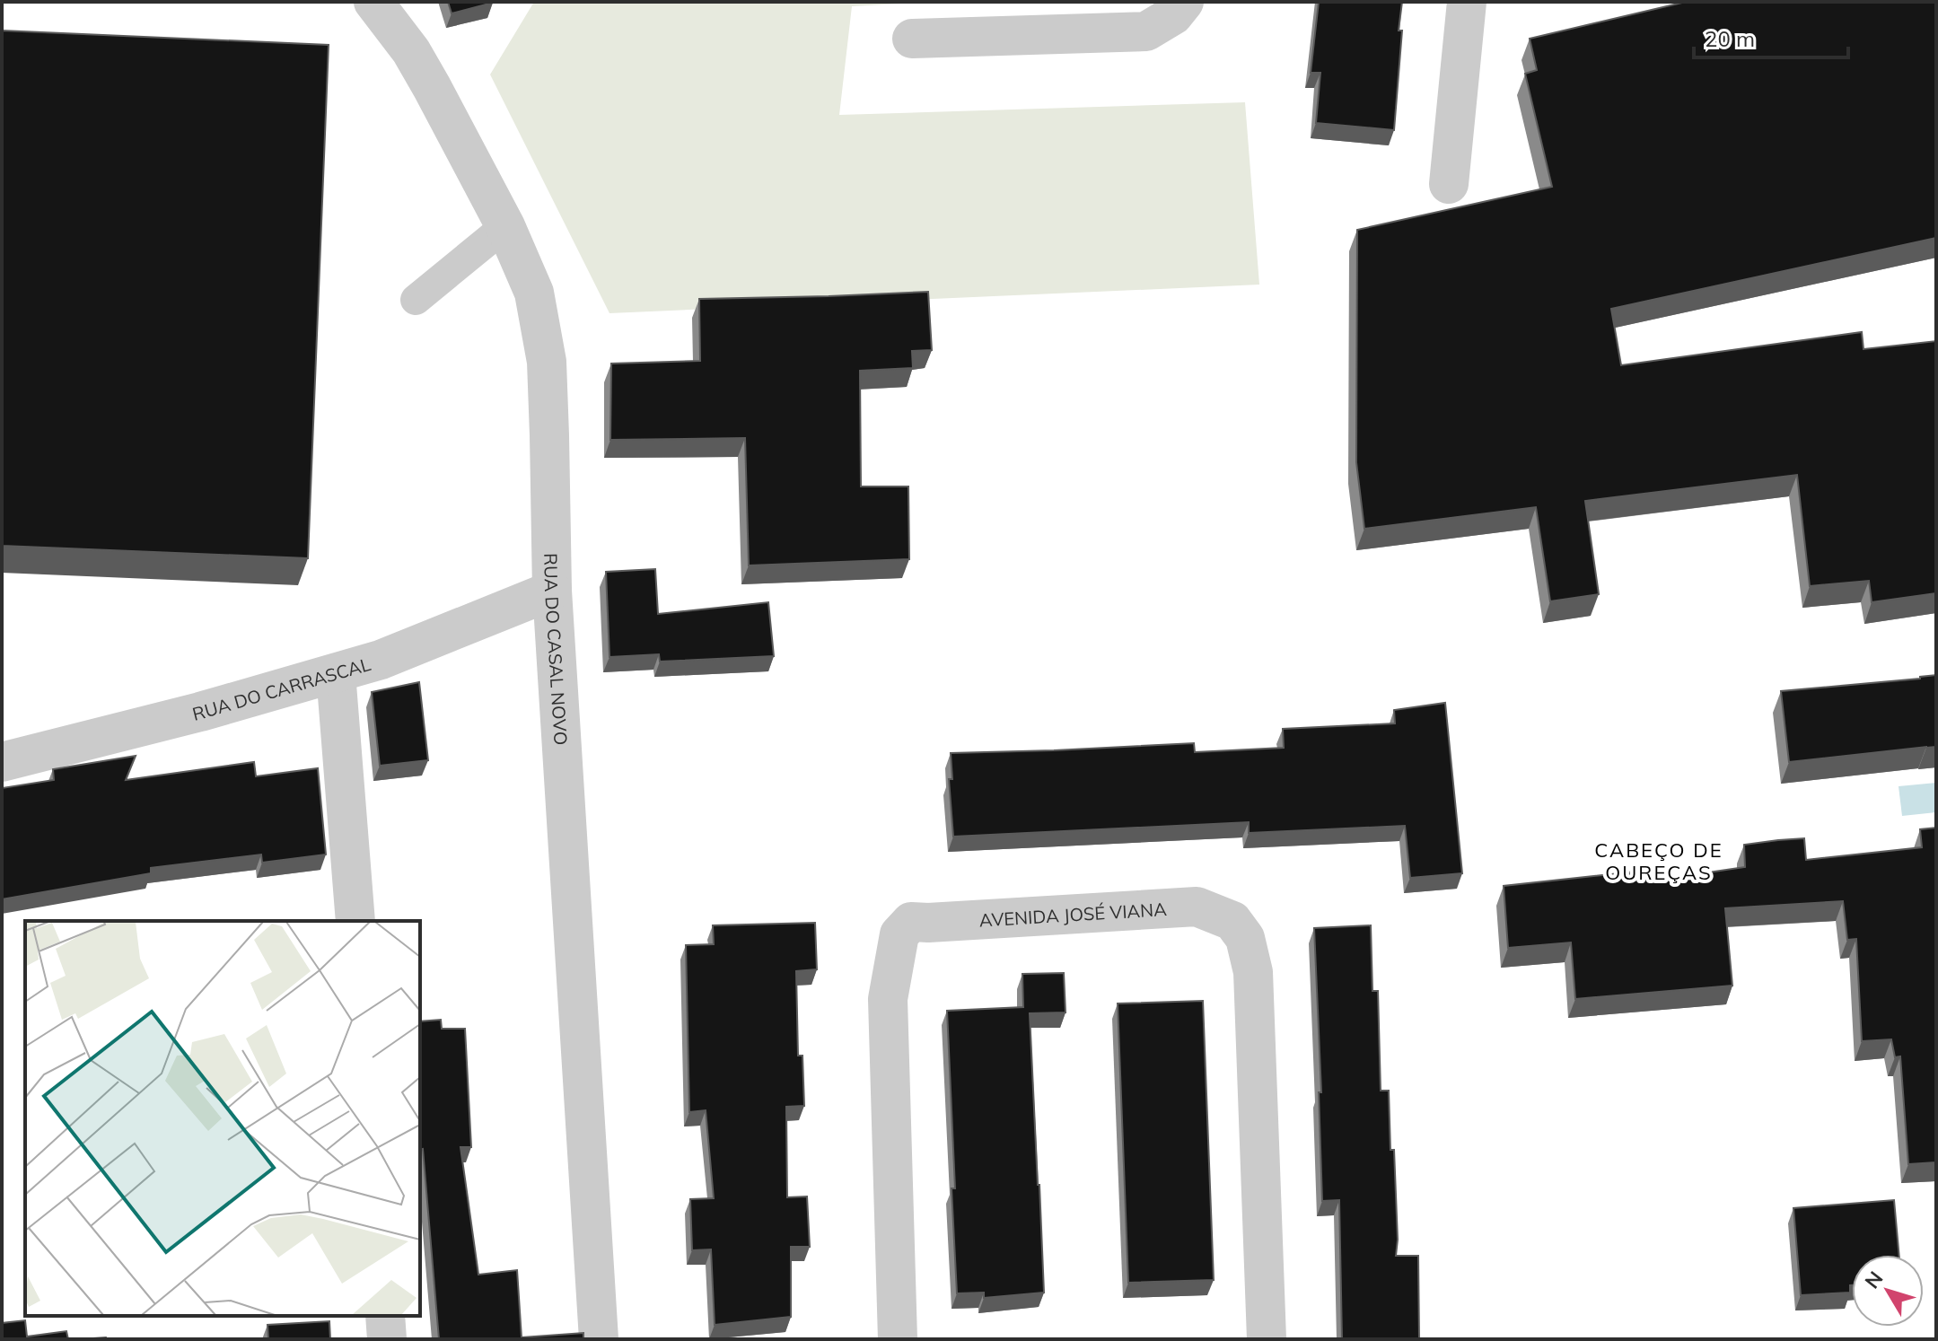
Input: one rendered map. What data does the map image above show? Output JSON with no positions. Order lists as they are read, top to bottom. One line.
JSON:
{"streets":{"street":["RUA DO CASAL NOVO","RUA DO CARRASCAL","AVENIDA JOSÉ VIANA"]},"crossings":[["RUA DO CASAL NOVO","RUA DO CARRASCAL"]],"districts":["CABEÇO DE OUREÇAS"],"scale_bar":"20 m","north":"top left"}
